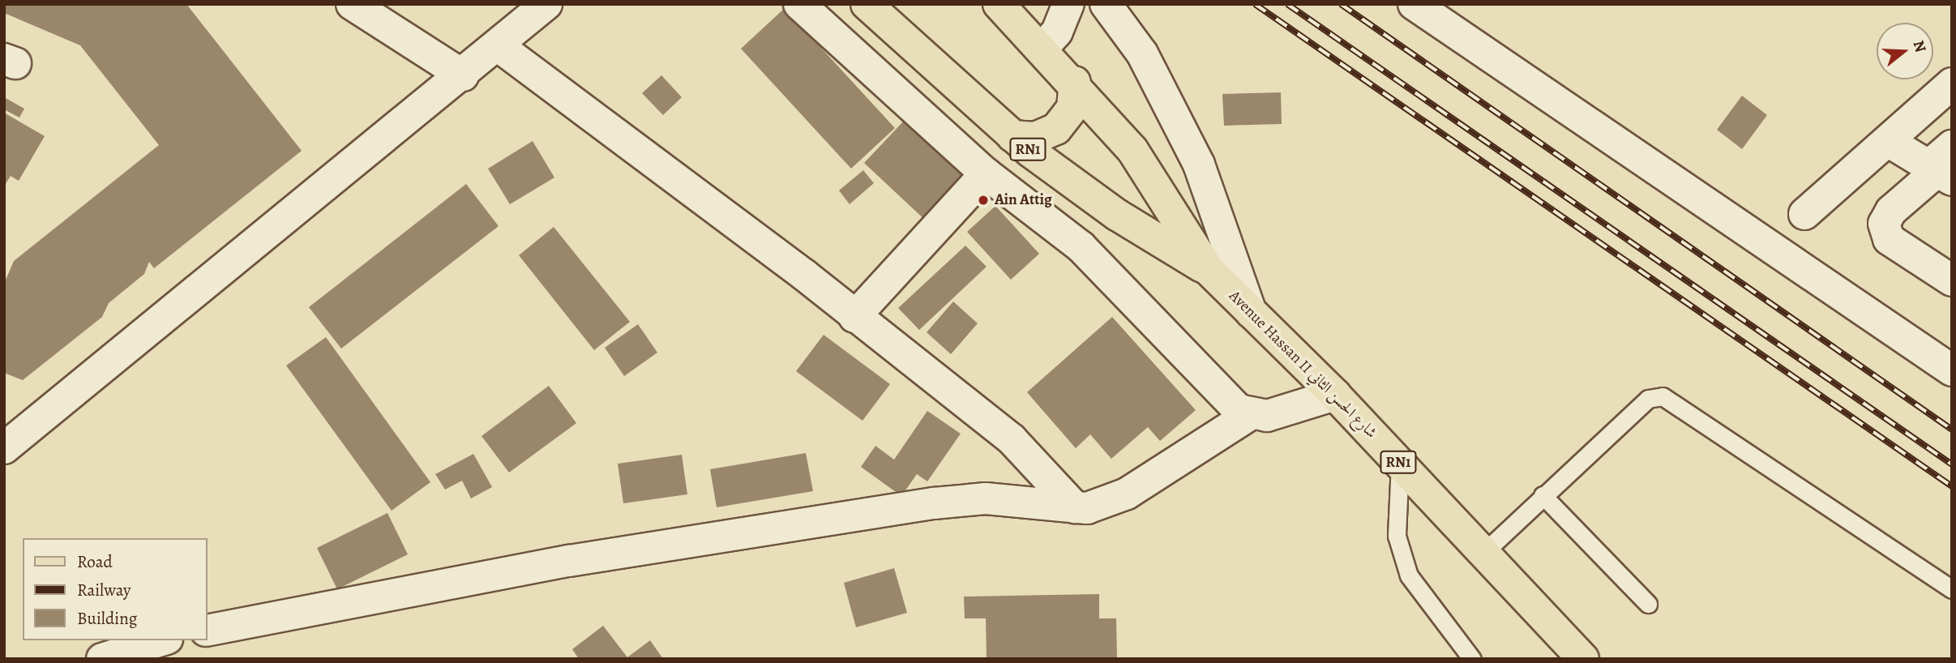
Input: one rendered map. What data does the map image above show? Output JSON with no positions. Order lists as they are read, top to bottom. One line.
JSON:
{"streets":{"main road":["RN1","Avenue Hassan II شارع الحسن الثاني"]},"places":["Ain Attig"],"legend":["Road","Railway","Building"],"north":"right"}
